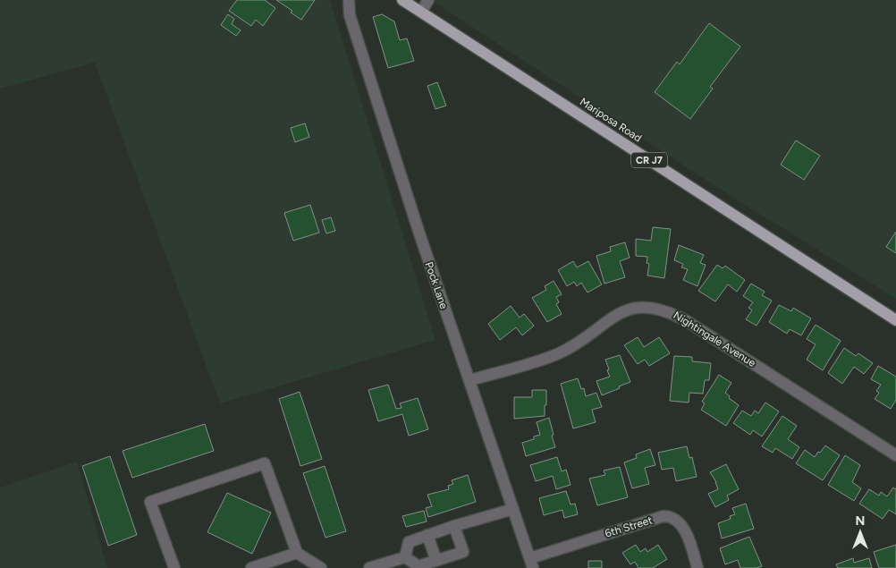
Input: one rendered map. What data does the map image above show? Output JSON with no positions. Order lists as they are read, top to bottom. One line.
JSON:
{"streets":{"main road":["Mariposa Road","CR J7"],"street":["Pock Lane","Nightingale Avenue","6th Street"]},"crossings":[["Pock Lane","Nightingale Avenue"],["Pock Lane","6th Street"]],"north":"top"}
